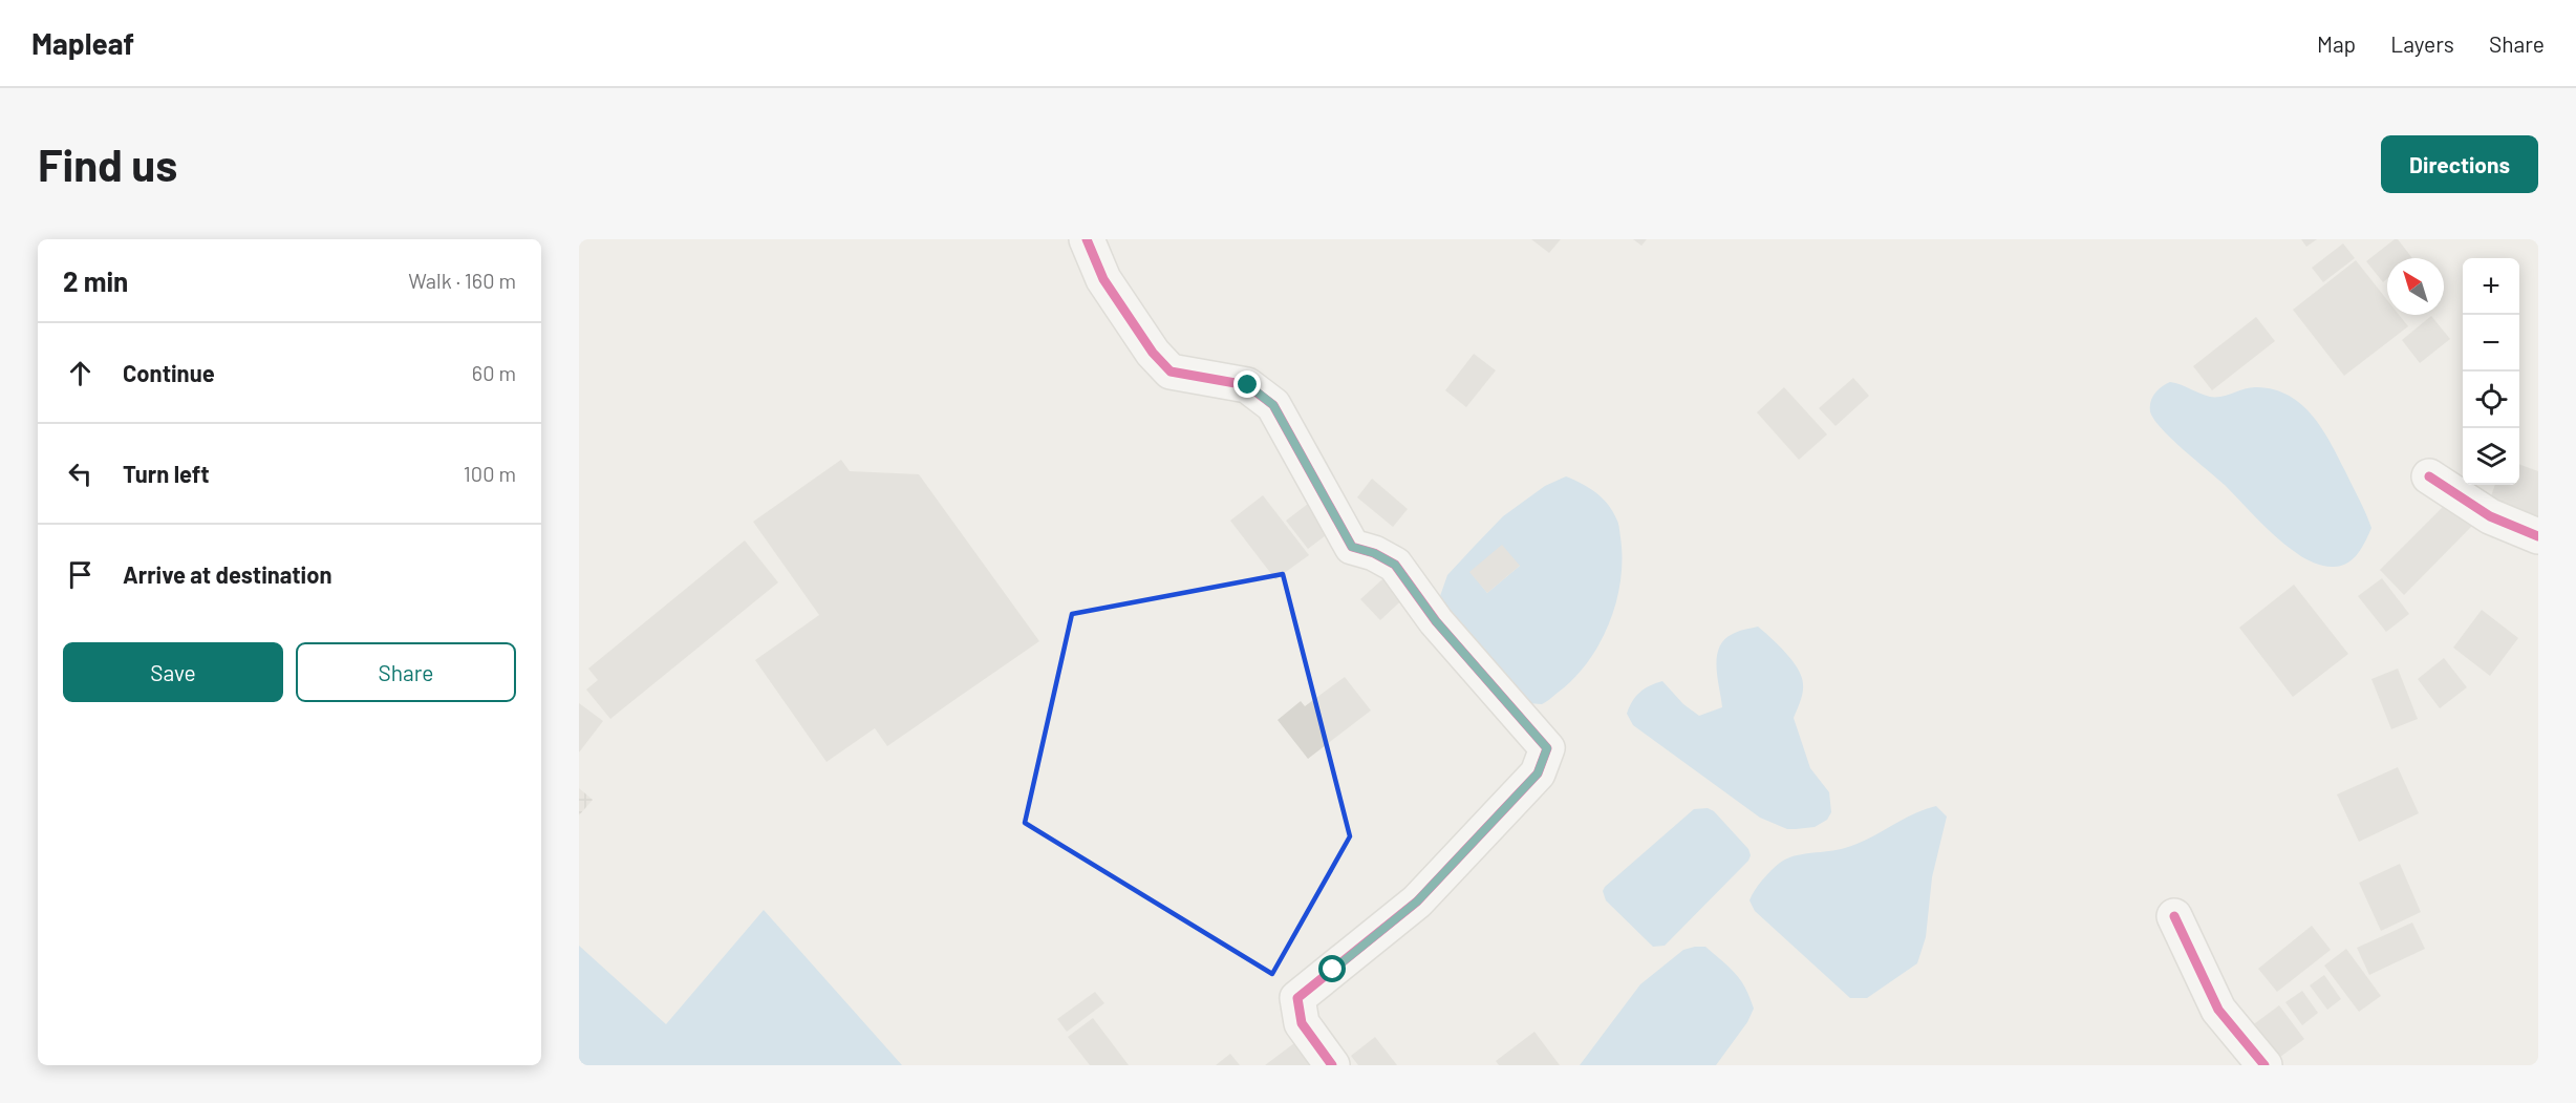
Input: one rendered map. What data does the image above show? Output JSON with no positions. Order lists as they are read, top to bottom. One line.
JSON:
{"north":"top left","page":{"header":"Mapleaf","nav":["Map","Layers","Share"],"buttons":["Directions",["Save","Share"]],"title":"Find us","heading":["2 min","Walk · 160 m"],"map_buttons":["+","−"],"list":[["Continue","60 m"],["Turn left","100 m"],"Arrive at destination"]}}
